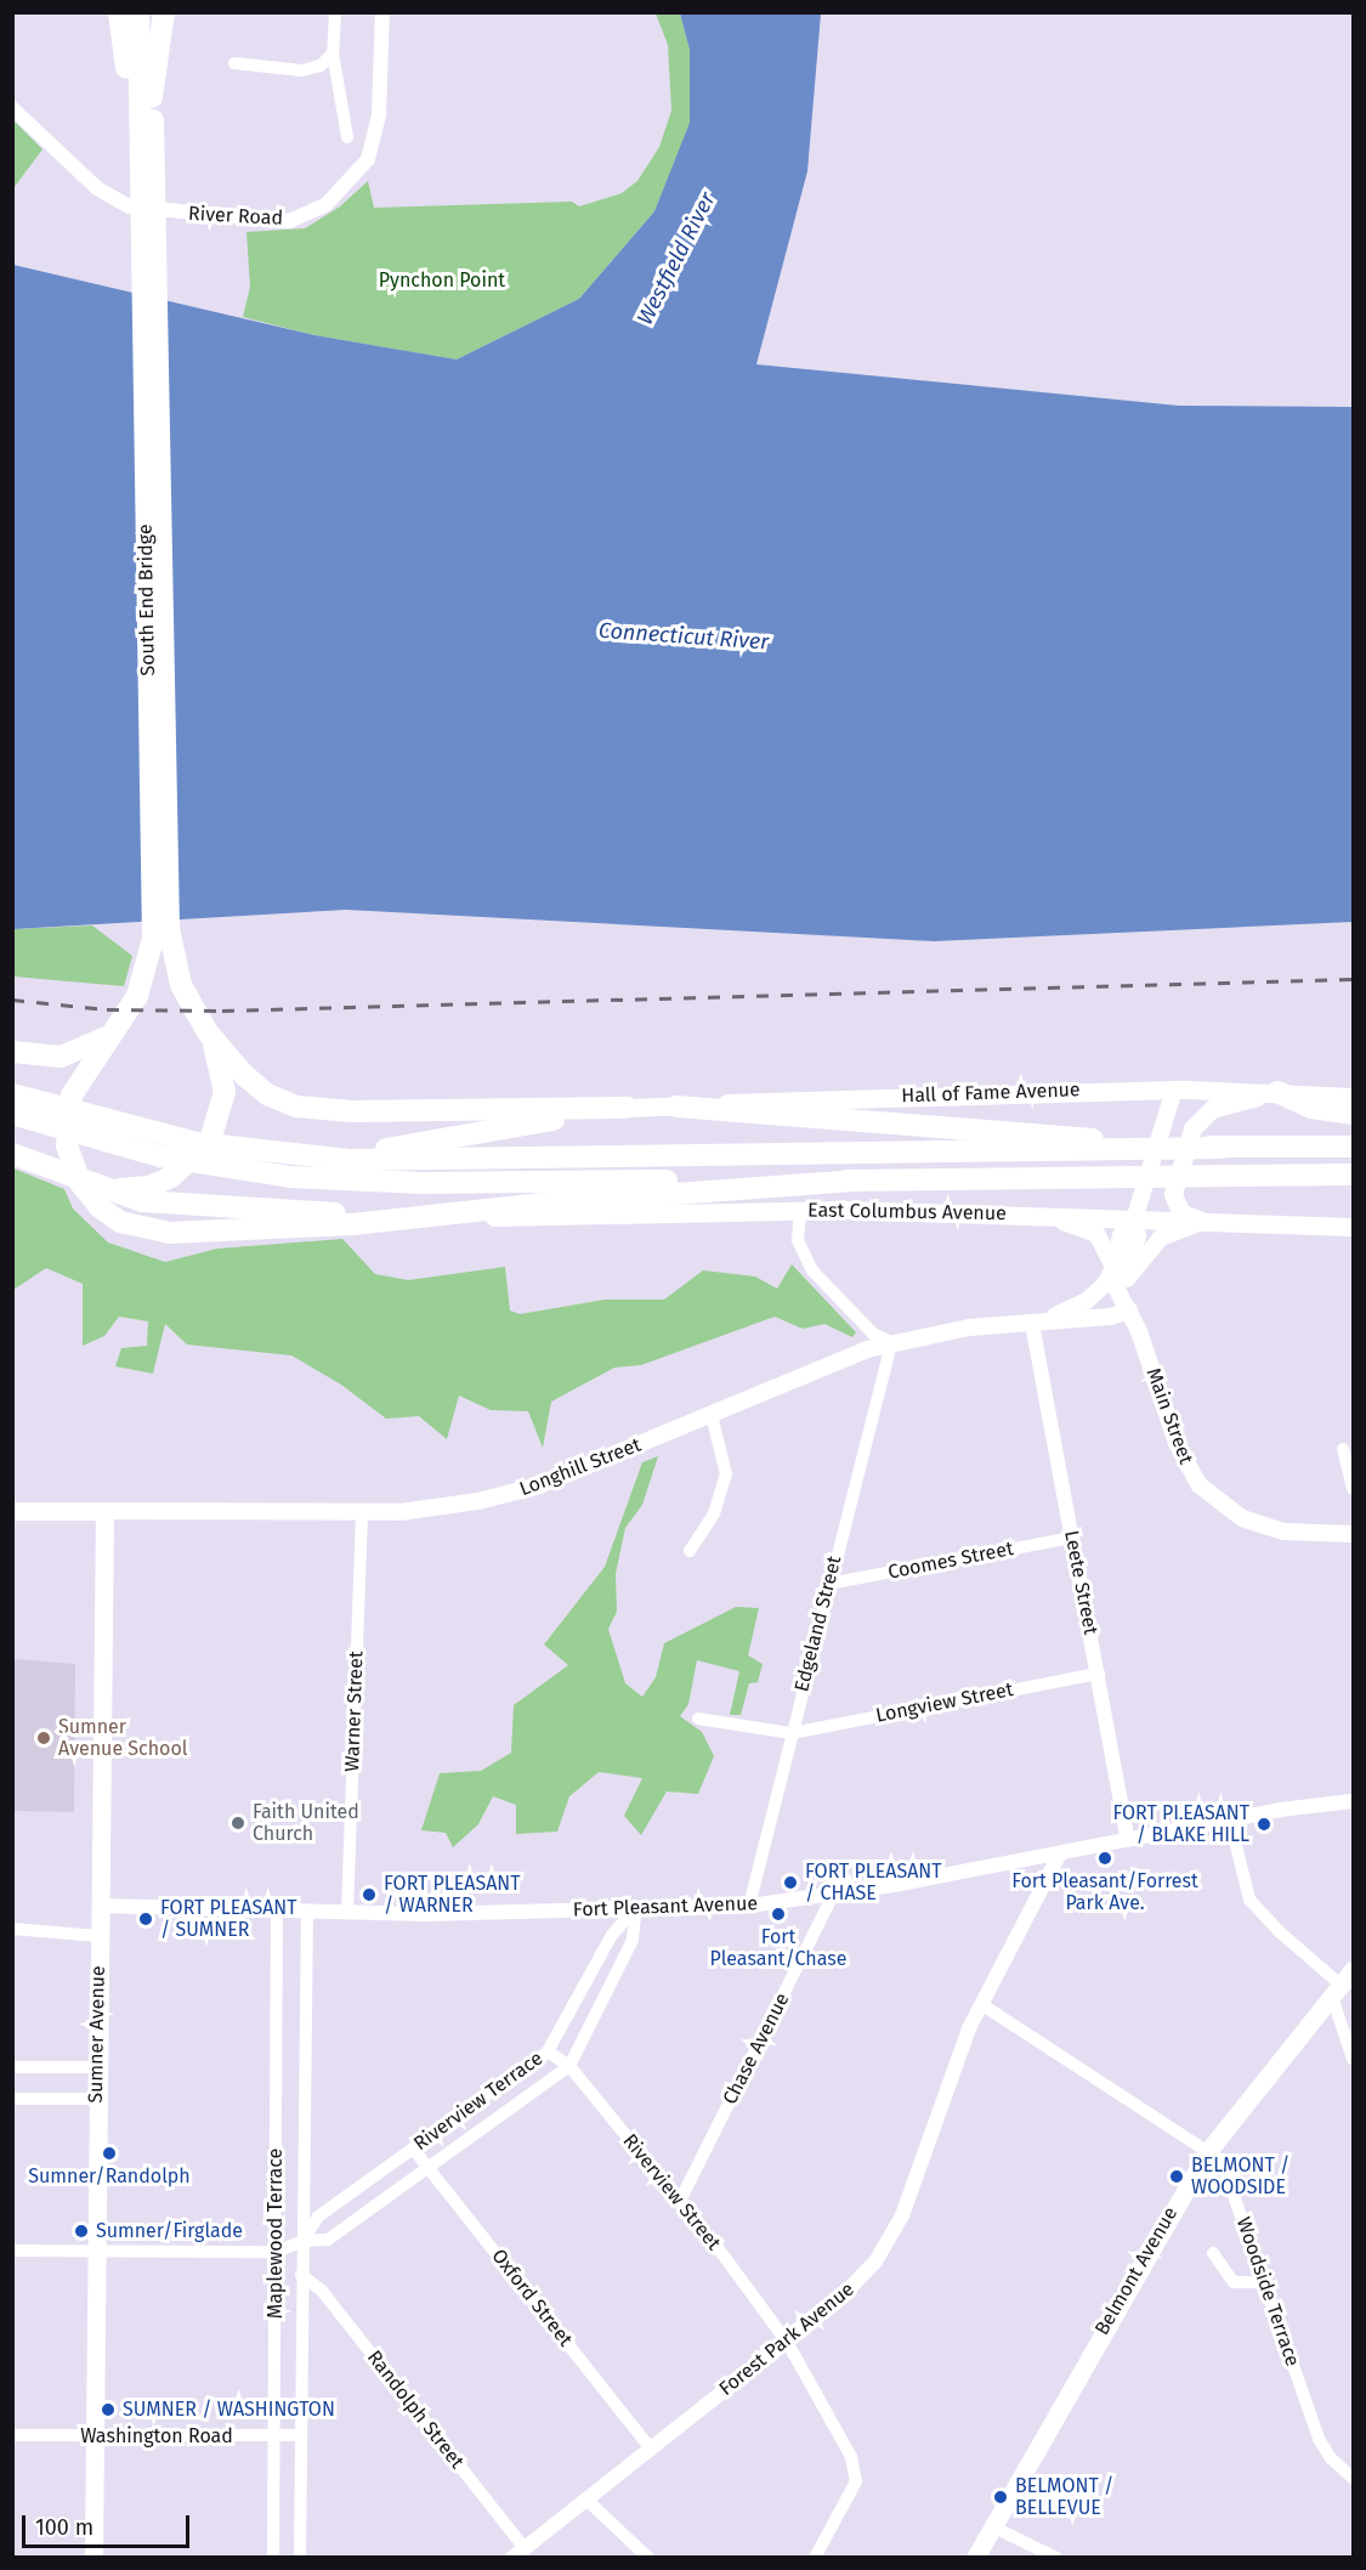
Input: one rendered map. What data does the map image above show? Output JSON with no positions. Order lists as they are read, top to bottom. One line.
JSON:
{"streets":{"highway":["South End Bridge"],"main road":["Hall of Fame Avenue","East Columbus Avenue","Main Street","Longhill Street","Sumner Avenue","Belmont Avenue"],"street":["River Road","Coomes Street","Leete Street","Edgeland Street","Longview Street","Warner Street","Fort Pleasant Avenue","Chase Avenue","Riverview Terrace","Riverview Street","Maplewood Terrace","Woodside Terrace","Oxford Street","Forest Park Avenue","Randolph Street","Washington Road"]},"crossings":[["Hall of Fame Avenue","Main Street"],["East Columbus Avenue","Main Street"],["Main Street","Longhill Street"],["Longhill Street","Leete Street"],["Longhill Street","Edgeland Street"],["Longhill Street","Warner Street"],["Longhill Street","Sumner Avenue"],["Coomes Street","Leete Street"],["Coomes Street","Edgeland Street"],["Leete Street","Longview Street"],["Leete Street","Fort Pleasant Avenue"],["Edgeland Street","Longview Street"],["Edgeland Street","Fort Pleasant Avenue"],["Warner Street","Fort Pleasant Avenue"],["Fort Pleasant Avenue","Sumner Avenue"],["Fort Pleasant Avenue","Chase Avenue"],["Fort Pleasant Avenue","Riverview Terrace"],["Fort Pleasant Avenue","Maplewood Terrace"],["Fort Pleasant Avenue","Forest Park Avenue"],["Sumner Avenue","Washington Road"],["Chase Avenue","Riverview Street"],["Riverview Terrace","Riverview Street"],["Riverview Terrace","Maplewood Terrace"],["Riverview Terrace","Oxford Street"],["Riverview Street","Forest Park Avenue"],["Maplewood Terrace","Randolph Street"],["Maplewood Terrace","Washington Road"],["Belmont Avenue","Woodside Terrace"],["Woodside Terrace","Forest Park Avenue"],["Oxford Street","Forest Park Avenue"],["Forest Park Avenue","Randolph Street"]],"water":["Westfield River","Connecticut River"],"parks":["Pynchon Point"],"places":["Sumner Avenue School","Faith United Church","FORT PLEASANT / BLAKE HILL","Fort Pleasant/Forrest Park Ave.","FORT PLEASANT / CHASE","FORT PLEASANT / WARNER","Fort Pleasant/Chase","FORT PLEASANT / SUMNER","Sumner/Randolph","BELMONT / WOODSIDE","Sumner/Firglade","SUMNER / WASHINGTON","BELMONT / BELLEVUE"],"scale_bar":"100 m"}
